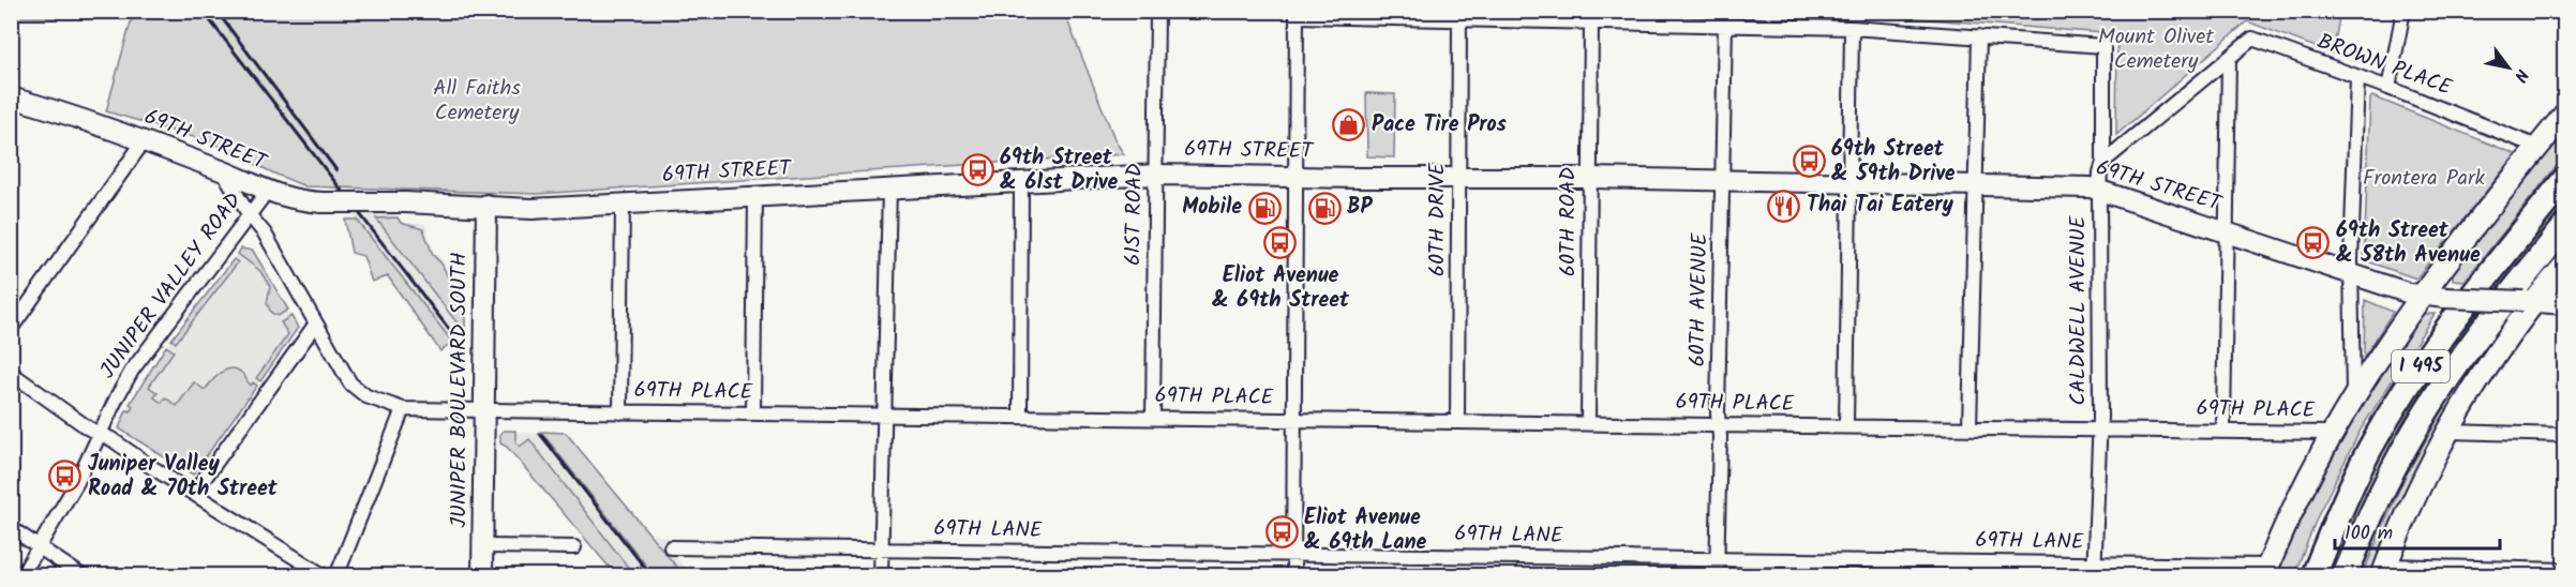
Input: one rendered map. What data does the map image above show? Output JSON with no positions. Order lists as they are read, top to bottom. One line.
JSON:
{"streets":{"highway":["I 495"],"main road":["69TH STREET","JUNIPER BOULEVARD SOUTH"],"street":["BROWN PLACE","61ST ROAD","60TH DRIVE","60TH ROAD","JUNIPER VALLEY ROAD","60TH AVENUE","CALDWELL AVENUE","69TH PLACE","69TH LANE"]},"crossings":[["BROWN PLACE","CALDWELL AVENUE"],["69TH STREET","61ST ROAD"],["69TH STREET","60TH DRIVE"],["69TH STREET","60TH ROAD"],["69TH STREET","JUNIPER VALLEY ROAD"],["69TH STREET","60TH AVENUE"],["69TH STREET","CALDWELL AVENUE"],["69TH STREET","JUNIPER BOULEVARD SOUTH"],["69TH STREET","69TH PLACE"],["61ST ROAD","69TH PLACE"],["60TH DRIVE","69TH PLACE"],["60TH ROAD","69TH PLACE"],["JUNIPER VALLEY ROAD","69TH PLACE"],["60TH AVENUE","69TH PLACE"],["60TH AVENUE","69TH LANE"],["CALDWELL AVENUE","69TH PLACE"],["CALDWELL AVENUE","69TH LANE"],["JUNIPER BOULEVARD SOUTH","69TH PLACE"]],"parks":["Mount Olivet Cemetery","All Faiths Cemetery","Frontera Park"],"places":{"shop":["Pace Tire Pros"],"bus stop":["69th Street & 59th Drive","69th Street & 61st Drive","Eliot Avenue & 69th Street","69th Street & 58th Avenue","Juniper Valley Road & 70th Street","Eliot Avenue & 69th Lane"],"restaurant":["Thai Tai Eatery"],"fuel station":["Mobile","BP"]},"scale_bar":"100 m","north":"bottom right"}
